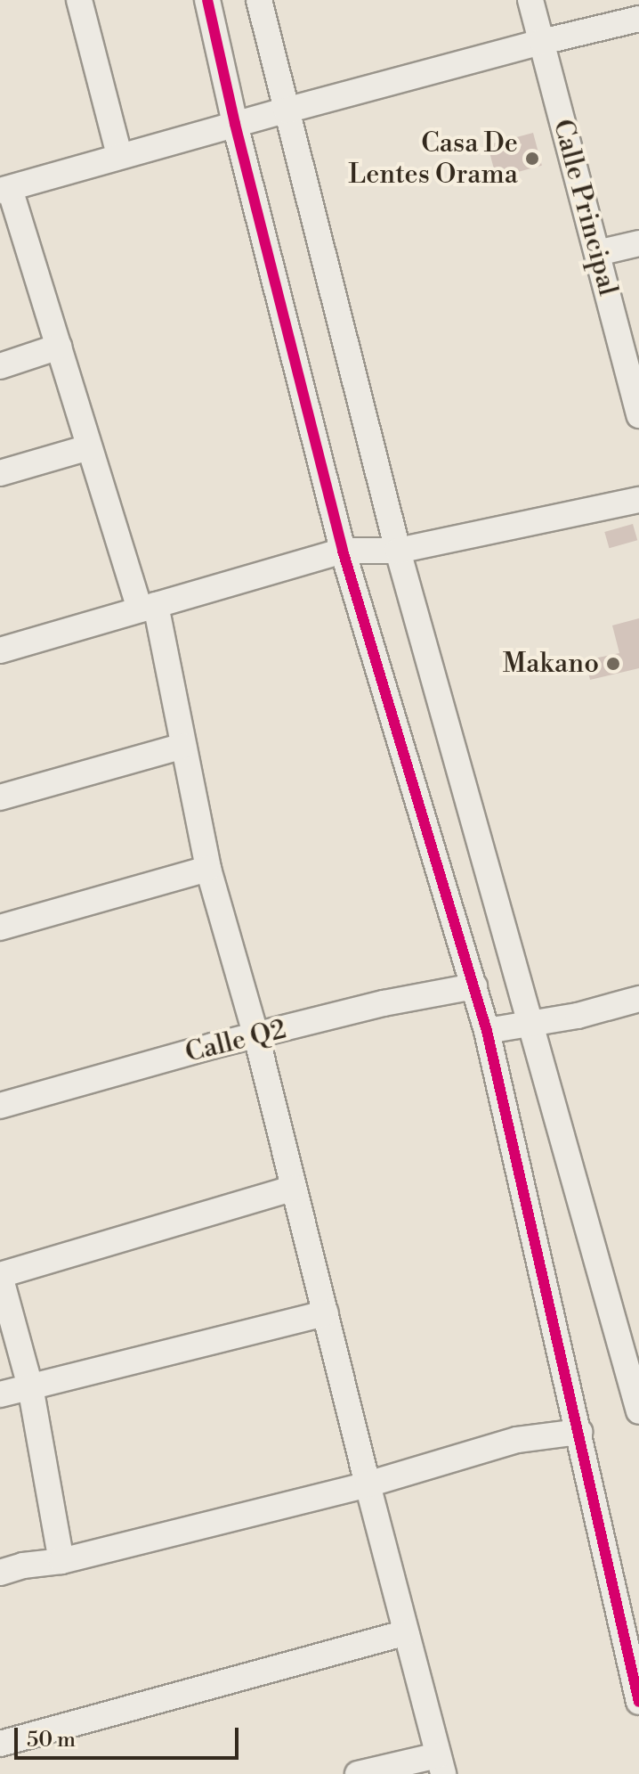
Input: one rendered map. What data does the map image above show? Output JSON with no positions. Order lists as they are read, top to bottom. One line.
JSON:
{"streets":{"street":["Calle Principal","Calle Q2"]},"places":["Casa De Lentes Orama","Makano"],"scale_bar":"50 m"}
